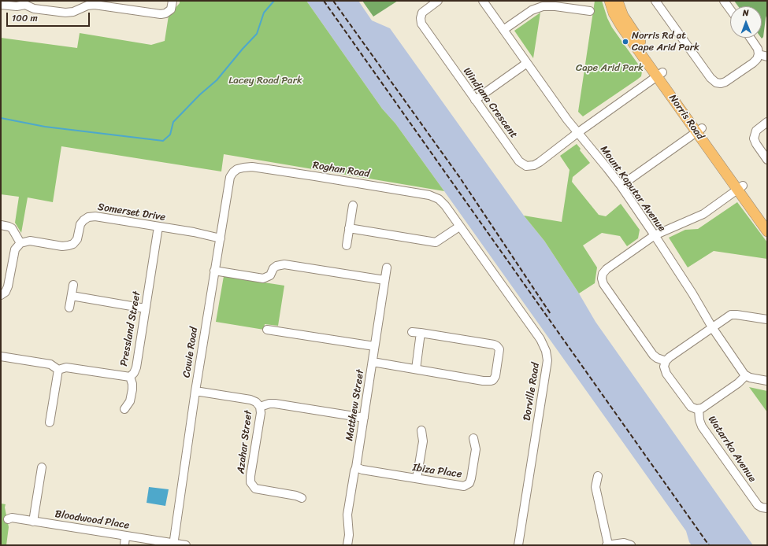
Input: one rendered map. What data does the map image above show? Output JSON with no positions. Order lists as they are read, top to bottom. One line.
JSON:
{"streets":{"main road":["Norris Road"],"street":["Windjana Crescent","Roghan Road","Mount Kaputar Avenue","Somerset Drive","Pressland Street","Cowie Road","Dorville Road","Matthew Street","Azahar Street","Watarrka Avenue","Ibiza Place","Bloodwood Place"]},"crossings":[["Windjana Crescent","Norris Road"],["Windjana Crescent","Mount Kaputar Avenue"],["Roghan Road","Cowie Road"],["Roghan Road","Dorville Road"],["Somerset Drive","Pressland Street"],["Somerset Drive","Cowie Road"],["Cowie Road","Bloodwood Place"],["Matthew Street","Ibiza Place"]],"parks":["Cape Arid Park","Lacey Road Park"],"places":["Norris Rd at Cape Arid Park"],"scale_bar":"100 m","north":"top"}
